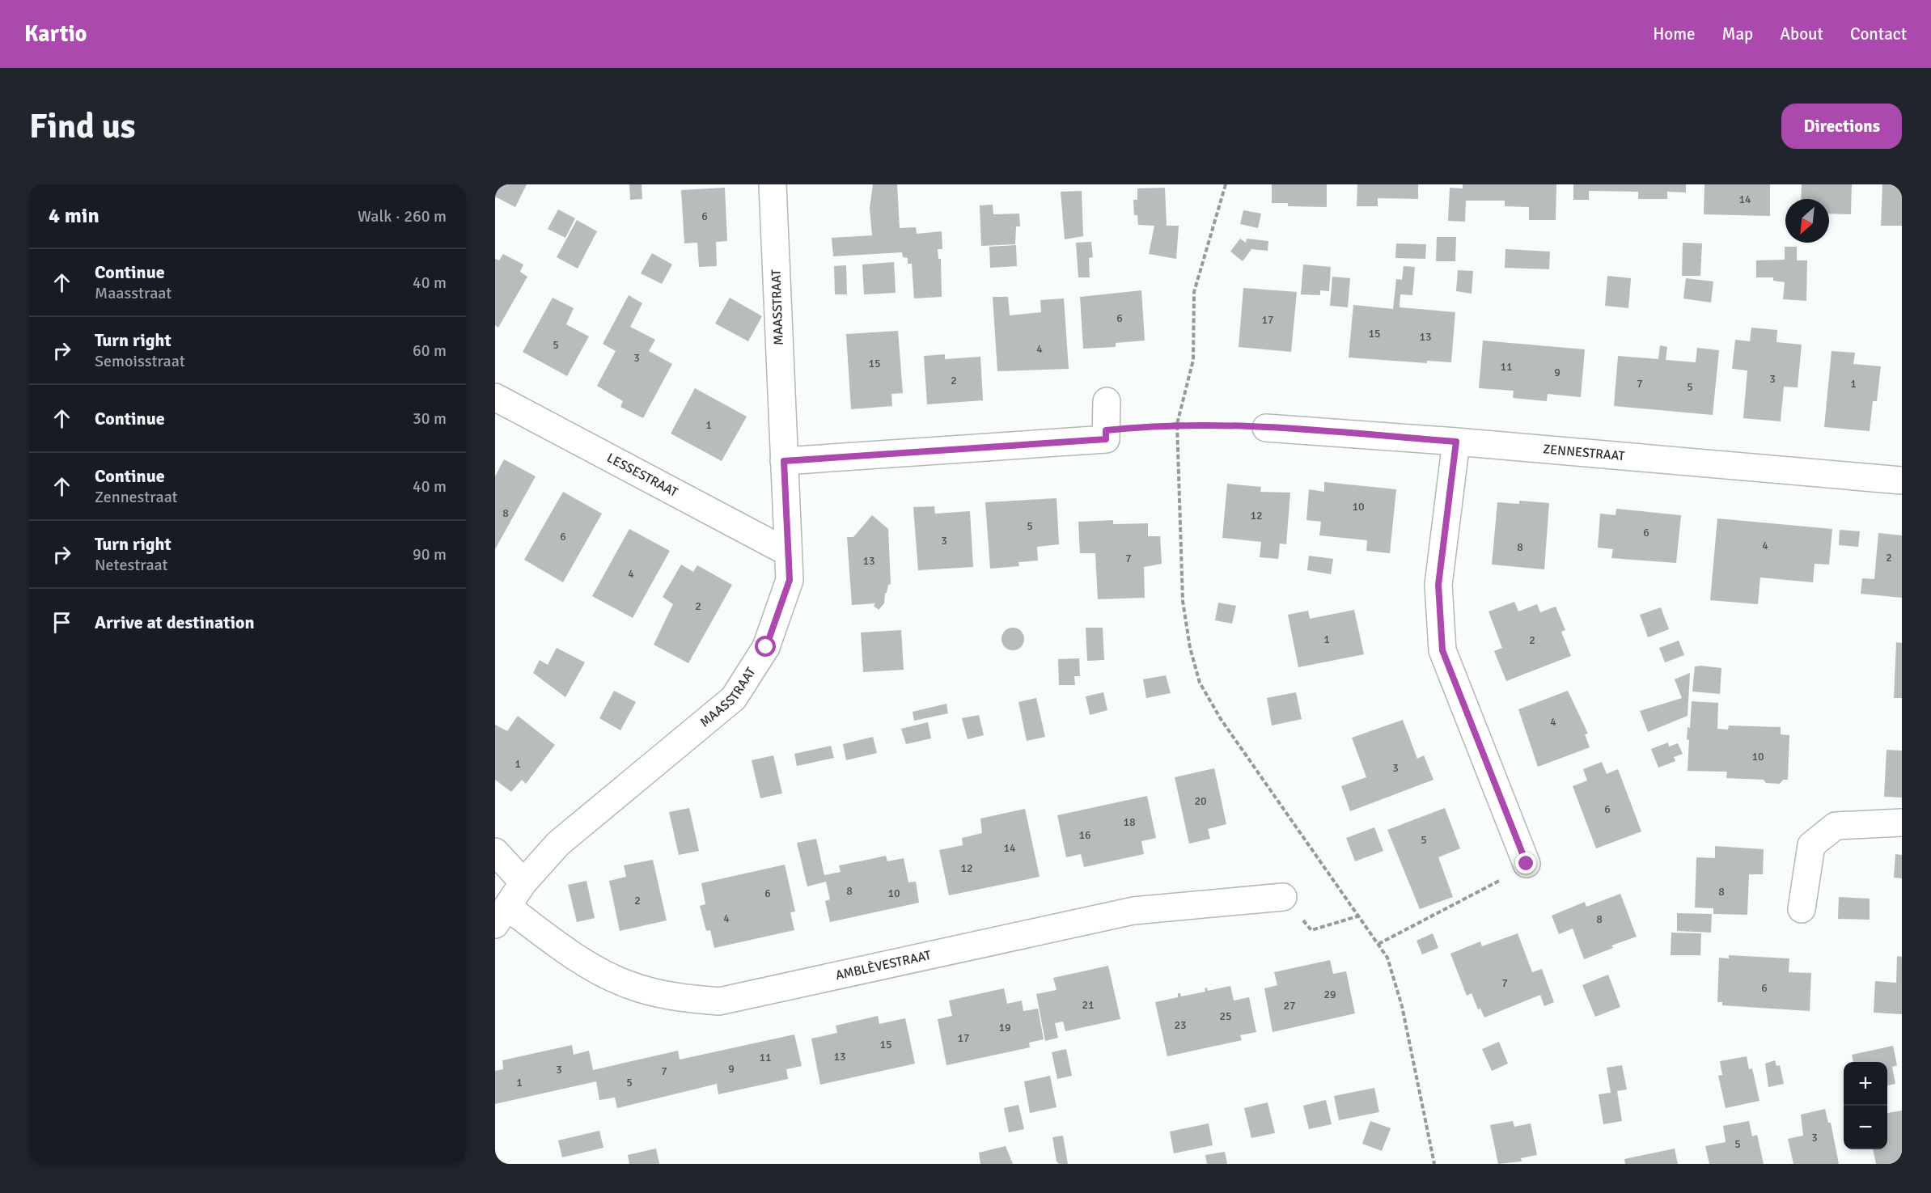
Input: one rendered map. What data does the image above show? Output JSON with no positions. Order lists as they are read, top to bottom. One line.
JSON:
{"streets":{"street":["MAASSTRAAT","ZENNESTRAAT","LESSESTRAAT","AMBLÈVESTRAAT"]},"crossings":[["MAASSTRAAT","LESSESTRAAT"],["MAASSTRAAT","AMBLÈVESTRAAT"]],"house_numbers":["14","6","6","17","15","13","5","4","3","15","11","9","3","2","7","1","5","1","10","8","12","5","6","6","3","4","8","2","7","13","4","2","1","2","4","10","1","3","20","6","18","16","5","14","12","8","8","6","10","2","4","8","7","6","29","21","27","25","23","19","17","15","13","11","9","3","7","1","5","3","5"],"north":"bottom left","page":{"header":"Kartio","nav":["Home","Map","About","Contact"],"buttons":"Directions","title":"Find us","heading":["4 min","Walk · 260 m"],"list":[["Continue","Maasstraat","40 m"],["Turn right","Semoisstraat","60 m"],["Continue","30 m"],["Continue","Zennestraat","40 m"],["Turn right","Netestraat","90 m"],"Arrive at destination"],"map_buttons":["+","−"]}}
